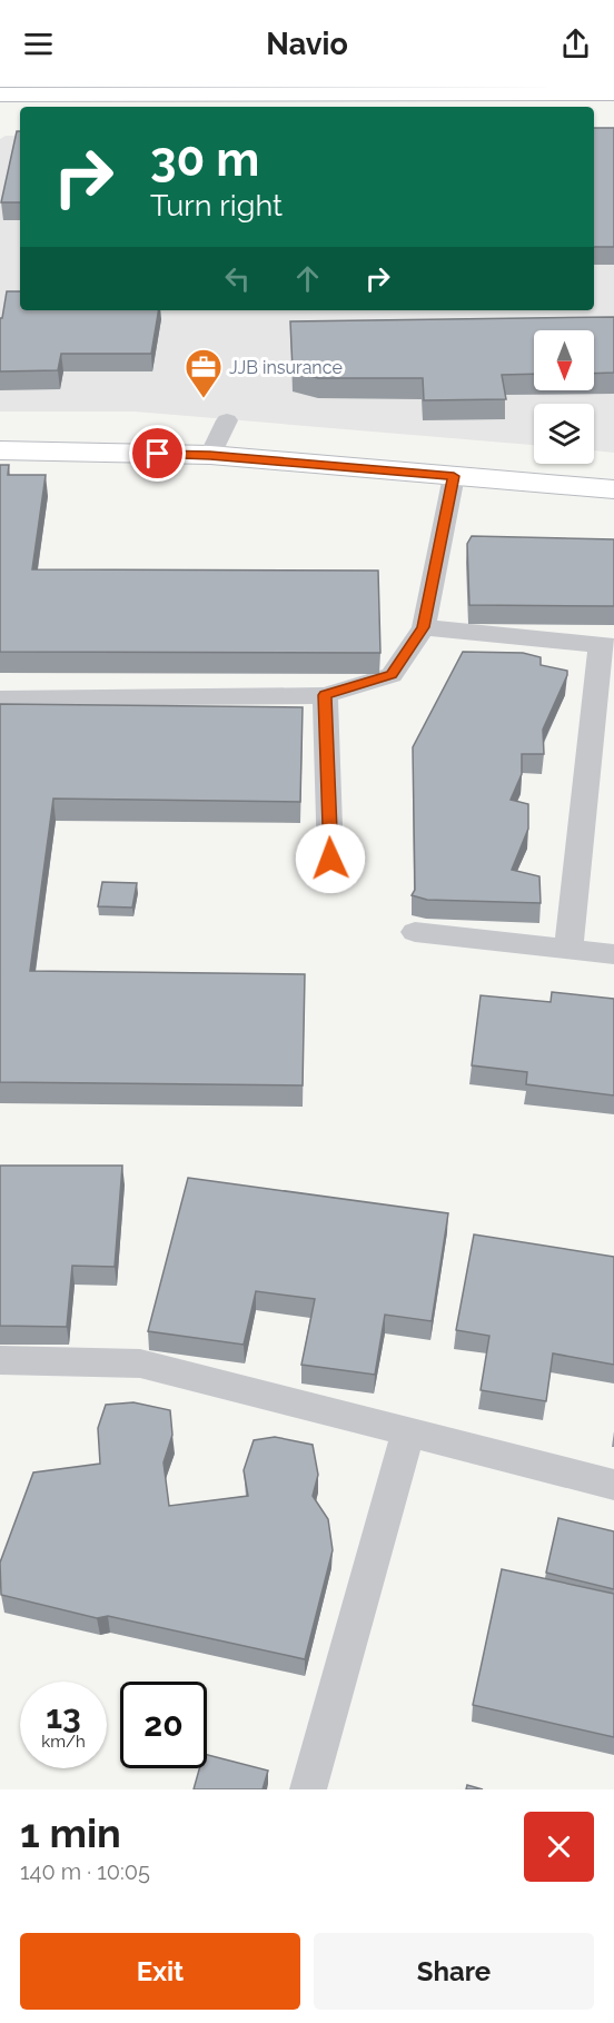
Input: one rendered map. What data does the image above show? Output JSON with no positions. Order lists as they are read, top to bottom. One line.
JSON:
{"places":{"office":["JJB insurance"]},"north":"bottom","page":{"header":"Navio","turn":["30 m","Turn right"],"speed":"13 km/h","limit":"20","heading":["1 min","140 m · 10:05"],"buttons":["Exit","Share"]}}
